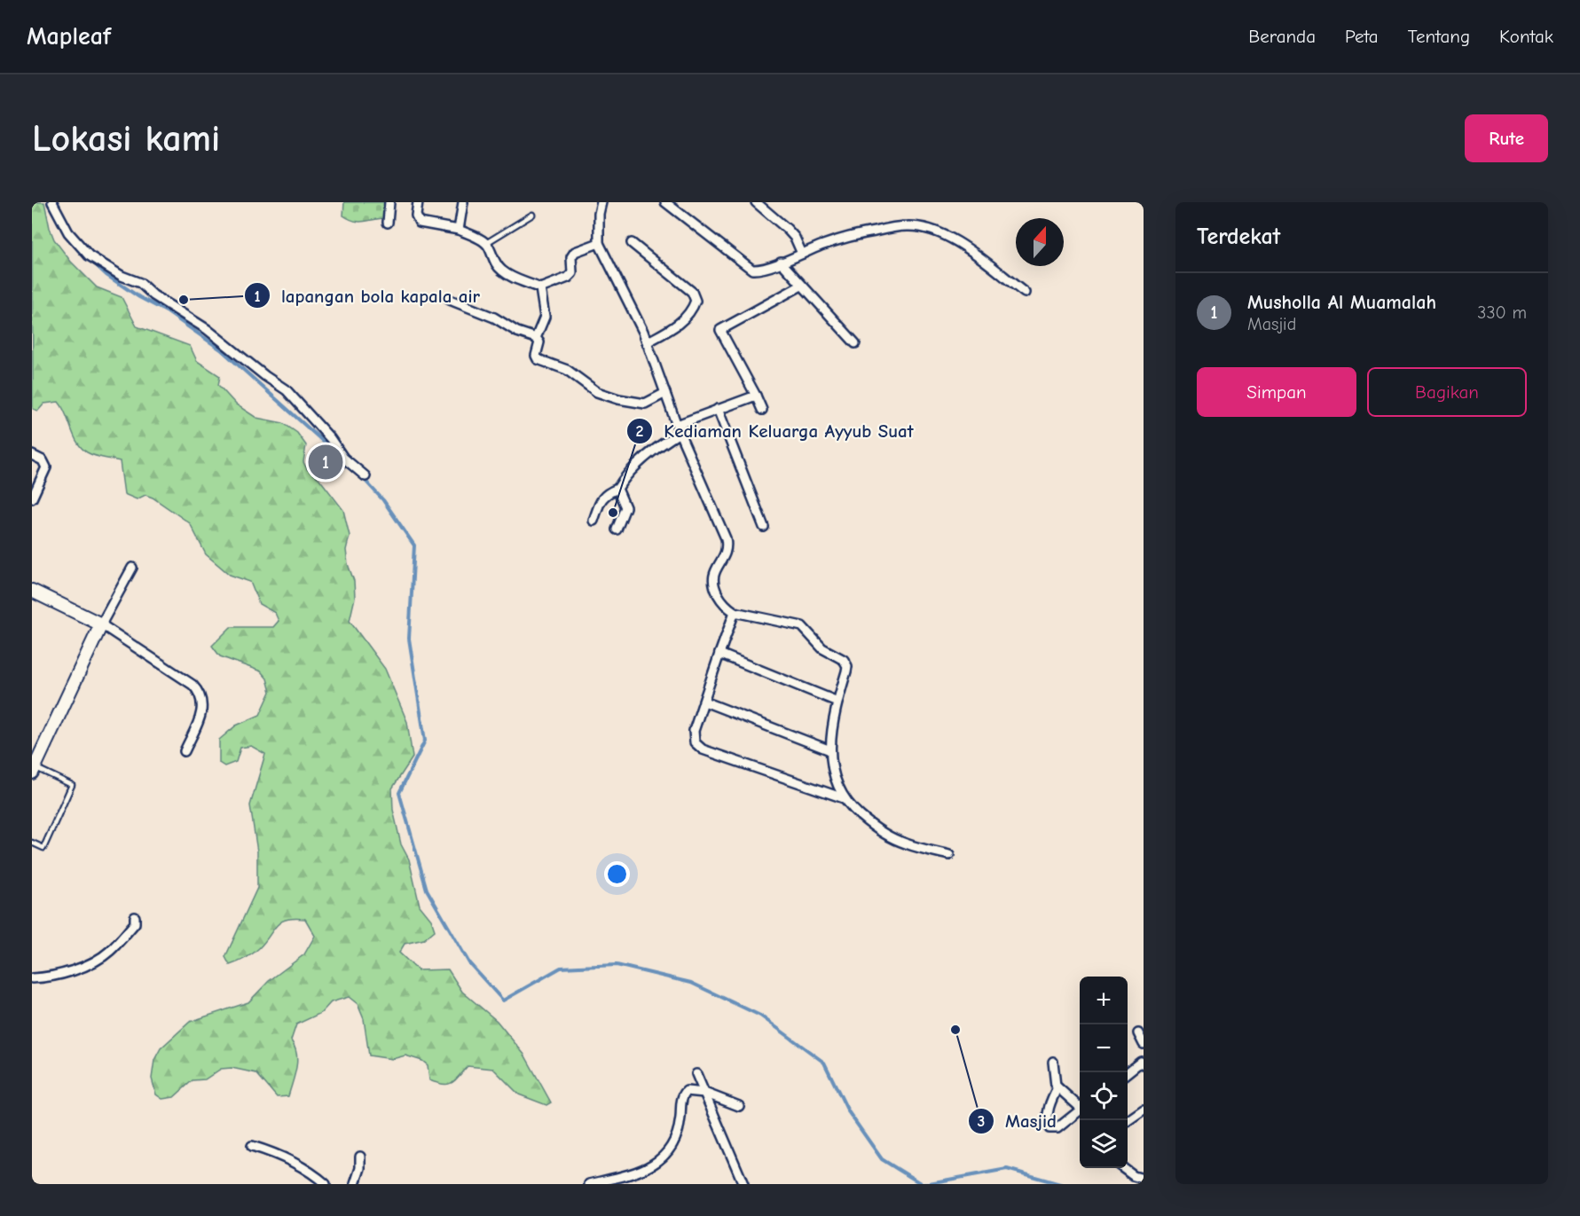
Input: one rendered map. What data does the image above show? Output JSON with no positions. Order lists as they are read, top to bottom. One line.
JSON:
{"places":["lapangan bola kapala air","Kediaman Keluarga Ayyub Suat","Masjid"],"north":"top","page":{"header":"Mapleaf","nav":["Beranda","Peta","Tentang","Kontak"],"buttons":["Rute",["Simpan","Bagikan"]],"title":"Lokasi kami","heading":"Terdekat","list":[{"mark":"1","name":"Musholla Al Muamalah","note":"Masjid","value":"330 m"}],"pins":"1","map_buttons":["+","−"]}}
